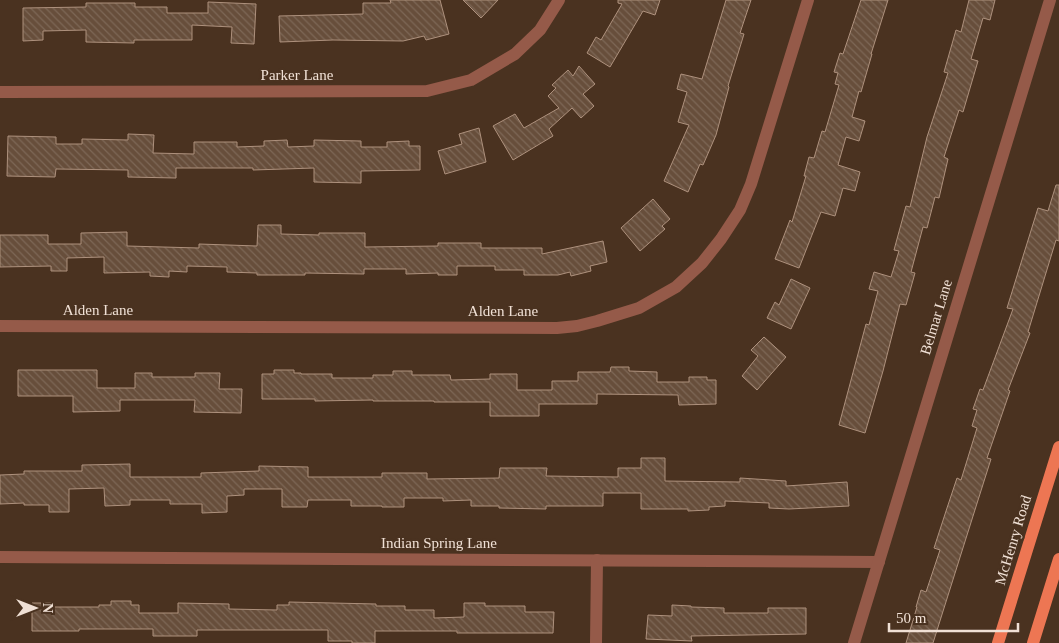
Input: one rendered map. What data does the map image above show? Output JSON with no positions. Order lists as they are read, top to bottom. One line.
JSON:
{"streets":{"main road":["McHenry Road"],"street":["Parker Lane","Alden Lane","Belmar Lane","Indian Spring Lane"]},"crossings":[["Belmar Lane","Indian Spring Lane"]],"scale_bar":"50 m","north":"right"}
